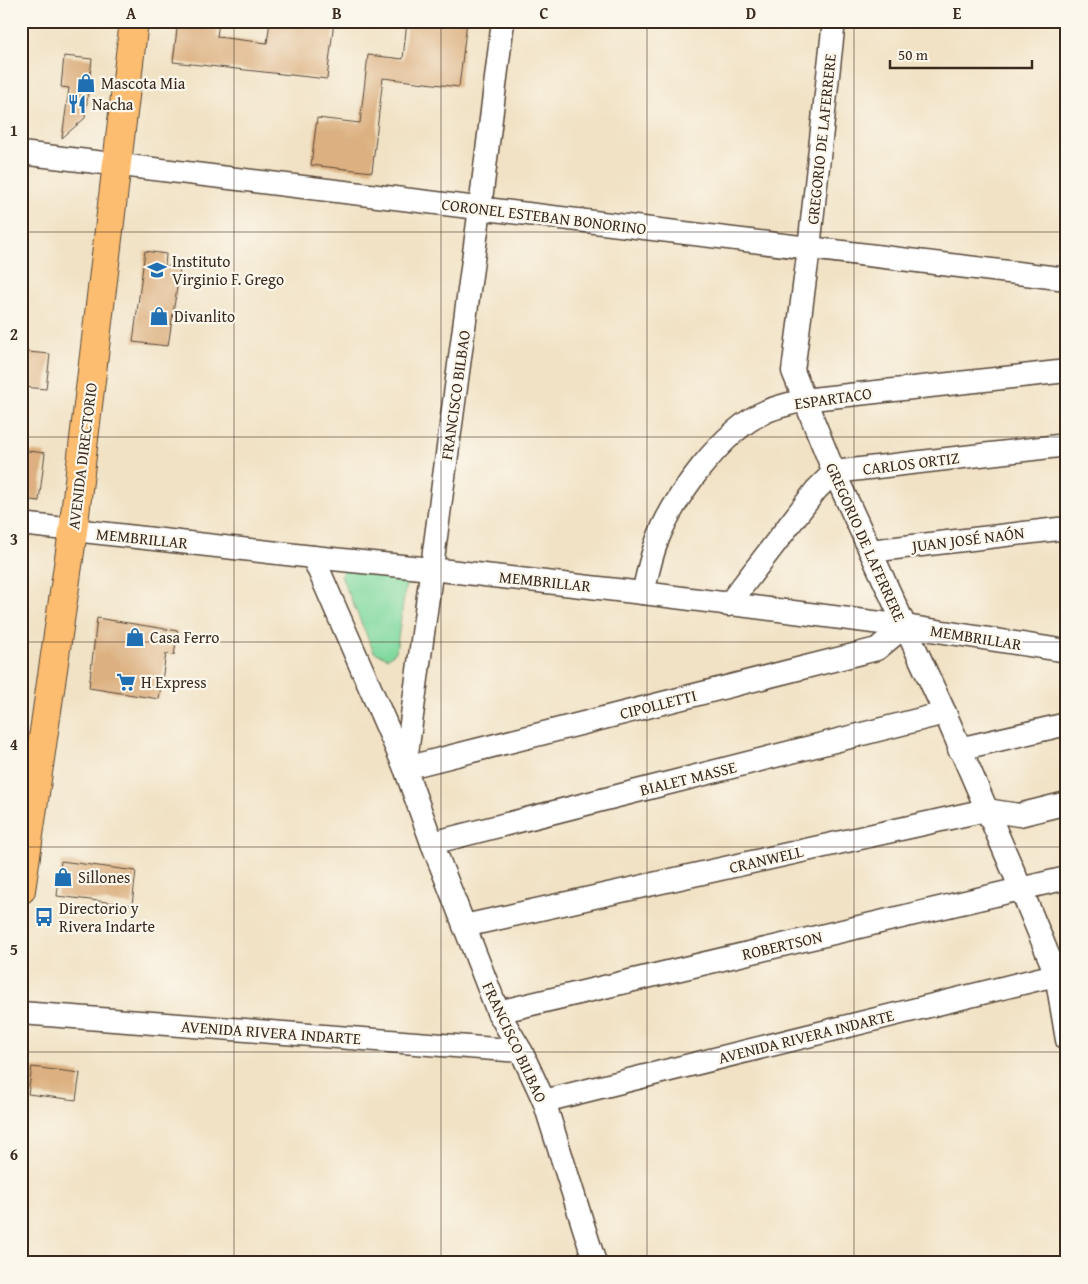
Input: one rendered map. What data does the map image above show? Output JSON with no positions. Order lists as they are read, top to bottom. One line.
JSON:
{"streets":{"main road":["AVENIDA DIRECTORIO"],"street":["GREGORIO DE LAFERRERE","CORONEL ESTEBAN BONORINO","FRANCISCO BILBAO","ESPARTACO","CARLOS ORTIZ","MEMBRILLAR","JUAN JOSÉ NAÓN","CIPOLLETTI","BIALET MASSE","CRANWELL","ROBERTSON","AVENIDA RIVERA INDARTE"]},"crossings":[["GREGORIO DE LAFERRERE","CORONEL ESTEBAN BONORINO"],["GREGORIO DE LAFERRERE","ESPARTACO"],["GREGORIO DE LAFERRERE","CARLOS ORTIZ"],["GREGORIO DE LAFERRERE","MEMBRILLAR"],["GREGORIO DE LAFERRERE","JUAN JOSÉ NAÓN"],["GREGORIO DE LAFERRERE","CIPOLLETTI"],["GREGORIO DE LAFERRERE","BIALET MASSE"],["GREGORIO DE LAFERRERE","CRANWELL"],["GREGORIO DE LAFERRERE","ROBERTSON"],["GREGORIO DE LAFERRERE","AVENIDA RIVERA INDARTE"],["CORONEL ESTEBAN BONORINO","FRANCISCO BILBAO"],["CORONEL ESTEBAN BONORINO","AVENIDA DIRECTORIO"],["FRANCISCO BILBAO","MEMBRILLAR"],["FRANCISCO BILBAO","CIPOLLETTI"],["FRANCISCO BILBAO","BIALET MASSE"],["FRANCISCO BILBAO","CRANWELL"],["FRANCISCO BILBAO","ROBERTSON"],["FRANCISCO BILBAO","AVENIDA RIVERA INDARTE"],["ESPARTACO","MEMBRILLAR"],["AVENIDA DIRECTORIO","MEMBRILLAR"],["MEMBRILLAR","CIPOLLETTI"]],"places":{"shop":["Mascota Mia","Divanlito","Casa Ferro","Sillones"],"restaurant":["Nacha"],"school or university":["Instituto Virginio F. Grego"],"supermarket":["H Express"],"bus stop":["Directorio y Rivera Indarte"]},"scale_bar":"50 m","grid":{"columns":["A","B","C","D","E"],"rows":["1","2","3","4","5","6"]}}
